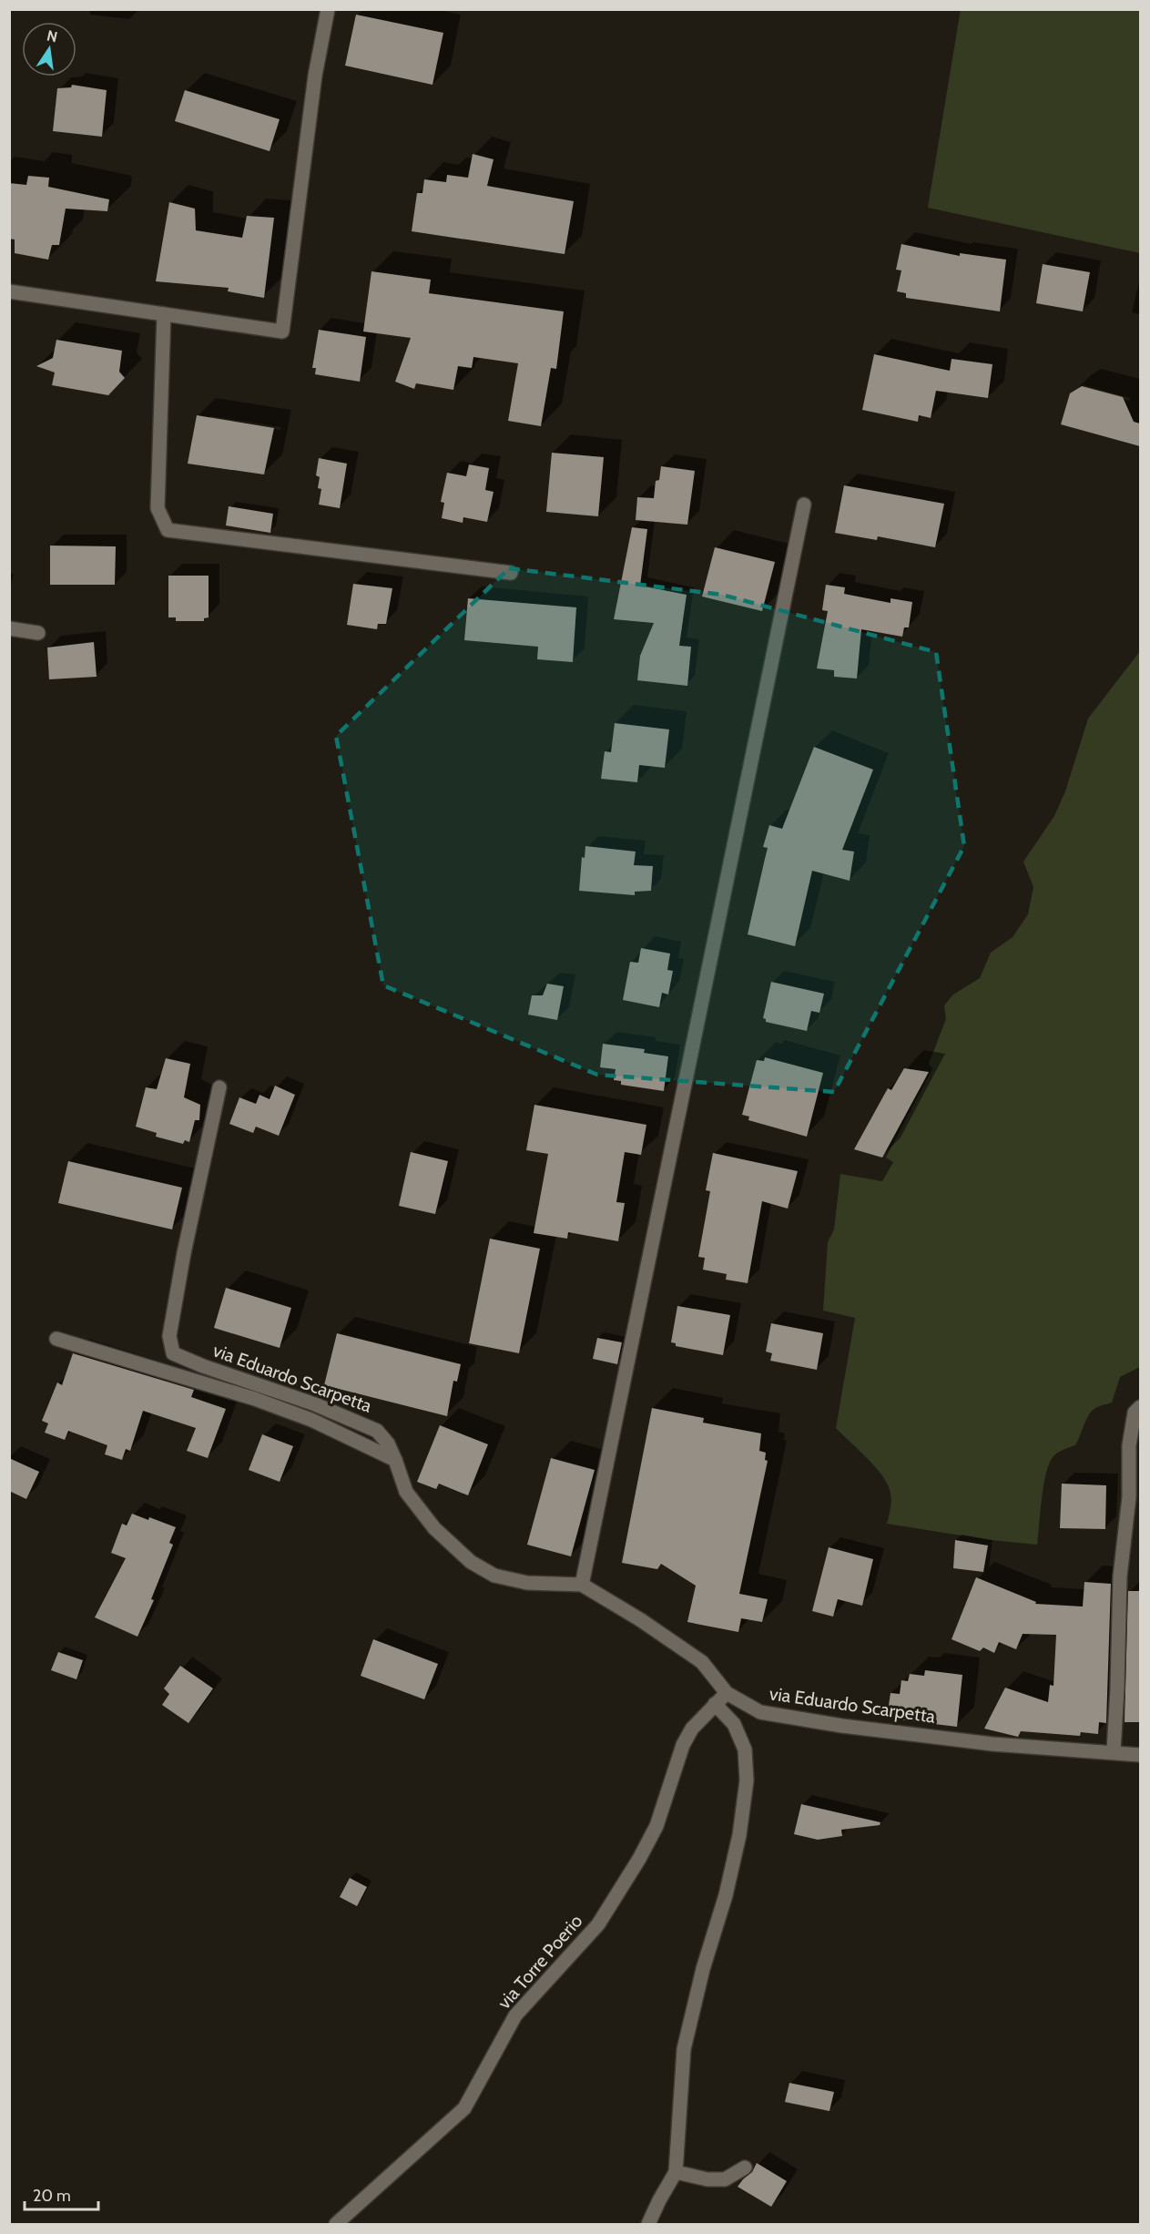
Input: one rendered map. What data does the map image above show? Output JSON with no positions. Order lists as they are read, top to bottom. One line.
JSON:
{"streets":{"street":["via Eduardo Scarpetta","via Torre Poerio"]},"crossings":[["via Eduardo Scarpetta","via Torre Poerio"]],"scale_bar":"20 m","north":"top"}
